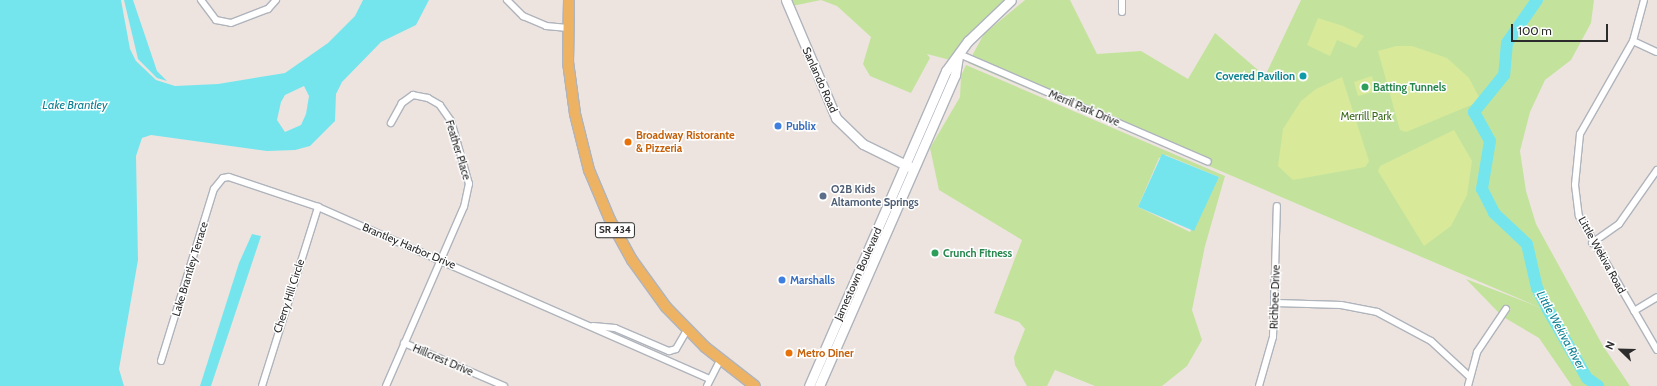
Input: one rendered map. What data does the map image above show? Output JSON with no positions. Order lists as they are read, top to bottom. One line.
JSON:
{"streets":{"main road":["SR 434"],"street":["Sanlando Road","Merril Park Drive","Feather Place","Brantley Harbor Drive","Little Wekiva Road","Lake Brantley Terrace","Jamestown Boulevard","Cherry Hill Circle","Richbee Drive","Hillcrest Drive"]},"crossings":[["Sanlando Road","Jamestown Boulevard"],["Merril Park Drive","Jamestown Boulevard"],["Feather Place","Brantley Harbor Drive"],["SR 434","Brantley Harbor Drive"],["Brantley Harbor Drive","Lake Brantley Terrace"],["Brantley Harbor Drive","Cherry Hill Circle"]],"water":["Lake Brantley","Little Wekiva River"],"parks":["Merrill Park"],"places":["Covered Pavilion","Batting Tunnels","Publix","Broadway Ristorante & Pizzeria","O2B Kids Altamonte Springs","Crunch Fitness","Marshalls","Metro Diner"],"scale_bar":"100 m","north":"top left"}
